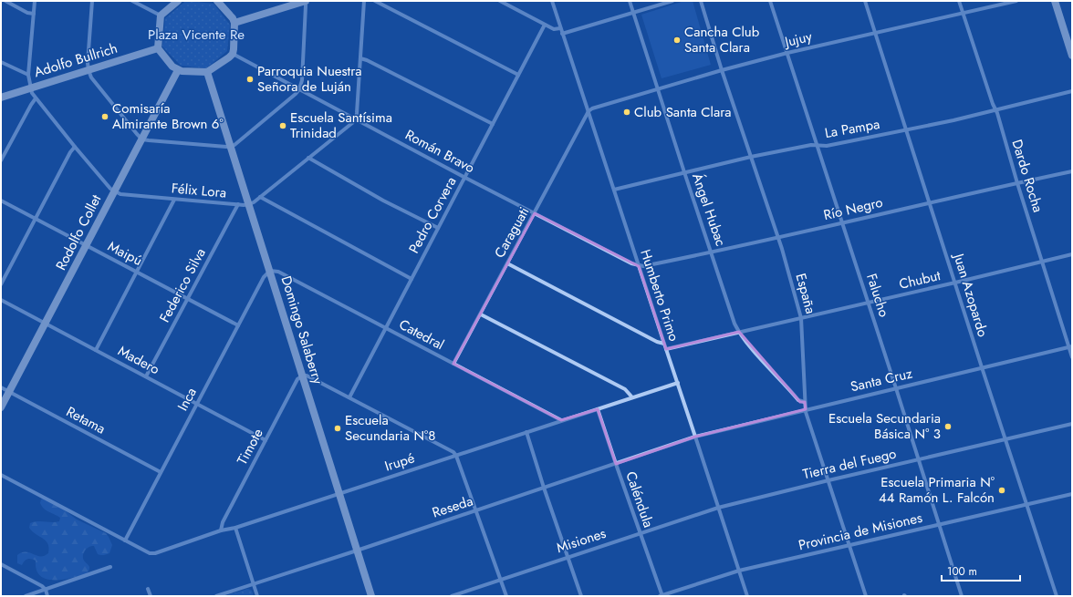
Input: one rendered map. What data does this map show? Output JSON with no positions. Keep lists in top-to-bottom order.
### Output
{
  "streets": {
    "street": [
      "Jujuy",
      "Adolfo Bullrich",
      "La Pampa",
      "Román Bravo",
      "Dardo Rocha",
      "Félix Lora",
      "Río Negro",
      "Ángel Hubac",
      "Pedro Corvera",
      "Rodolfo Collet",
      "Caraguati",
      "Maipú",
      "Chubut",
      "Federico Silva",
      "España",
      "Humberto Primo",
      "Falucho",
      "Juan Azopardo",
      "Domingo Salaberry",
      "Catedral",
      "Madero",
      "Santa Cruz",
      "Inca",
      "Retama",
      "Timote",
      "Irupé",
      "Tierra del Fuego",
      "Caléndula",
      "Reseda",
      "Provincia de Misiones",
      "Misiones"
    ]
  },
  "crossings": [
    ["Jujuy", "Dardo Rocha"],
    ["Jujuy", "Ángel Hubac"],
    ["Jujuy", "Caraguati"],
    ["Jujuy", "España"],
    ["Jujuy", "Humberto Primo"],
    ["Jujuy", "Falucho"],
    ["Jujuy", "Juan Azopardo"],
    ["La Pampa", "Dardo Rocha"],
    ["La Pampa", "Ángel Hubac"],
    ["La Pampa", "España"],
    ["La Pampa", "Humberto Primo"],
    ["La Pampa", "Falucho"],
    ["La Pampa", "Juan Azopardo"],
    ["Román Bravo", "Río Negro"],
    ["Román Bravo", "Pedro Corvera"],
    ["Román Bravo", "Caraguati"],
    ["Román Bravo", "Humberto Primo"],
    ["Dardo Rocha", "Río Negro"],
    ["Dardo Rocha", "Chubut"],
    ["Dardo Rocha", "Santa Cruz"],
    ["Félix Lora", "Rodolfo Collet"],
    ["Félix Lora", "Federico Silva"],
    ["Félix Lora", "Domingo Salaberry"],
    ["Río Negro", "Ángel Hubac"],
    ["Río Negro", "España"],
    ["Río Negro", "Humberto Primo"],
    ["Río Negro", "Falucho"],
    ["Río Negro", "Juan Azopardo"],
    ["Ángel Hubac", "Chubut"],
    ["Ángel Hubac", "España"],
    ["Pedro Corvera", "Catedral"],
    ["Rodolfo Collet", "Maipú"],
    ["Rodolfo Collet", "Madero"],
    ["Rodolfo Collet", "Retama"],
    ["Caraguati", "Humberto Primo"],
    ["Caraguati", "Catedral"],
    ["Maipú", "Federico Silva"],
    ["Maipú", "Inca"],
    ["Chubut", "España"],
    ["Chubut", "Humberto Primo"],
    ["Chubut", "Falucho"],
    ["Chubut", "Juan Azopardo"],
    ["Federico Silva", "Madero"],
    ["España", "Santa Cruz"],
    ["España", "Tierra del Fuego"],
    ["España", "Provincia de Misiones"],
    ["Humberto Primo", "Santa Cruz"],
    ["Humberto Primo", "Irupé"],
    ["Humberto Primo", "Tierra del Fuego"],
    ["Humberto Primo", "Reseda"],
    ["Humberto Primo", "Provincia de Misiones"],
    ["Humberto Primo", "Misiones"],
    ["Falucho", "Santa Cruz"],
    ["Falucho", "Tierra del Fuego"],
    ["Falucho", "Provincia de Misiones"],
    ["Juan Azopardo", "Santa Cruz"],
    ["Juan Azopardo", "Tierra del Fuego"],
    ["Juan Azopardo", "Provincia de Misiones"],
    ["Domingo Salaberry", "Catedral"],
    ["Domingo Salaberry", "Inca"],
    ["Domingo Salaberry", "Timote"],
    ["Domingo Salaberry", "Irupé"],
    ["Domingo Salaberry", "Reseda"],
    ["Catedral", "Inca"],
    ["Catedral", "Irupé"],
    ["Madero", "Inca"],
    ["Madero", "Timote"],
    ["Santa Cruz", "Reseda"],
    ["Inca", "Retama"],
    ["Inca", "Irupé"],
    ["Timote", "Irupé"],
    ["Irupé", "Caléndula"],
    ["Tierra del Fuego", "Misiones"],
    ["Caléndula", "Reseda"],
    ["Caléndula", "Provincia de Misiones"],
    ["Caléndula", "Misiones"]
  ],
  "parks": ["Plaza Vicente Re"],
  "places": [
    "Cancha Club Santa Clara",
    "Parroquia Nuestra Señora de Luján",
    "Club Santa Clara",
    "Comisaría Almirante Brown 6°",
    "Escuela Santísima Trinidad",
    "Escuela Secundaria Básica Nº 3",
    "Escuela Secundaria N°8",
    "Escuela Primaria Nº 44 Ramón L. Falcón"
  ],
  "scale_bar": "100 m"
}
